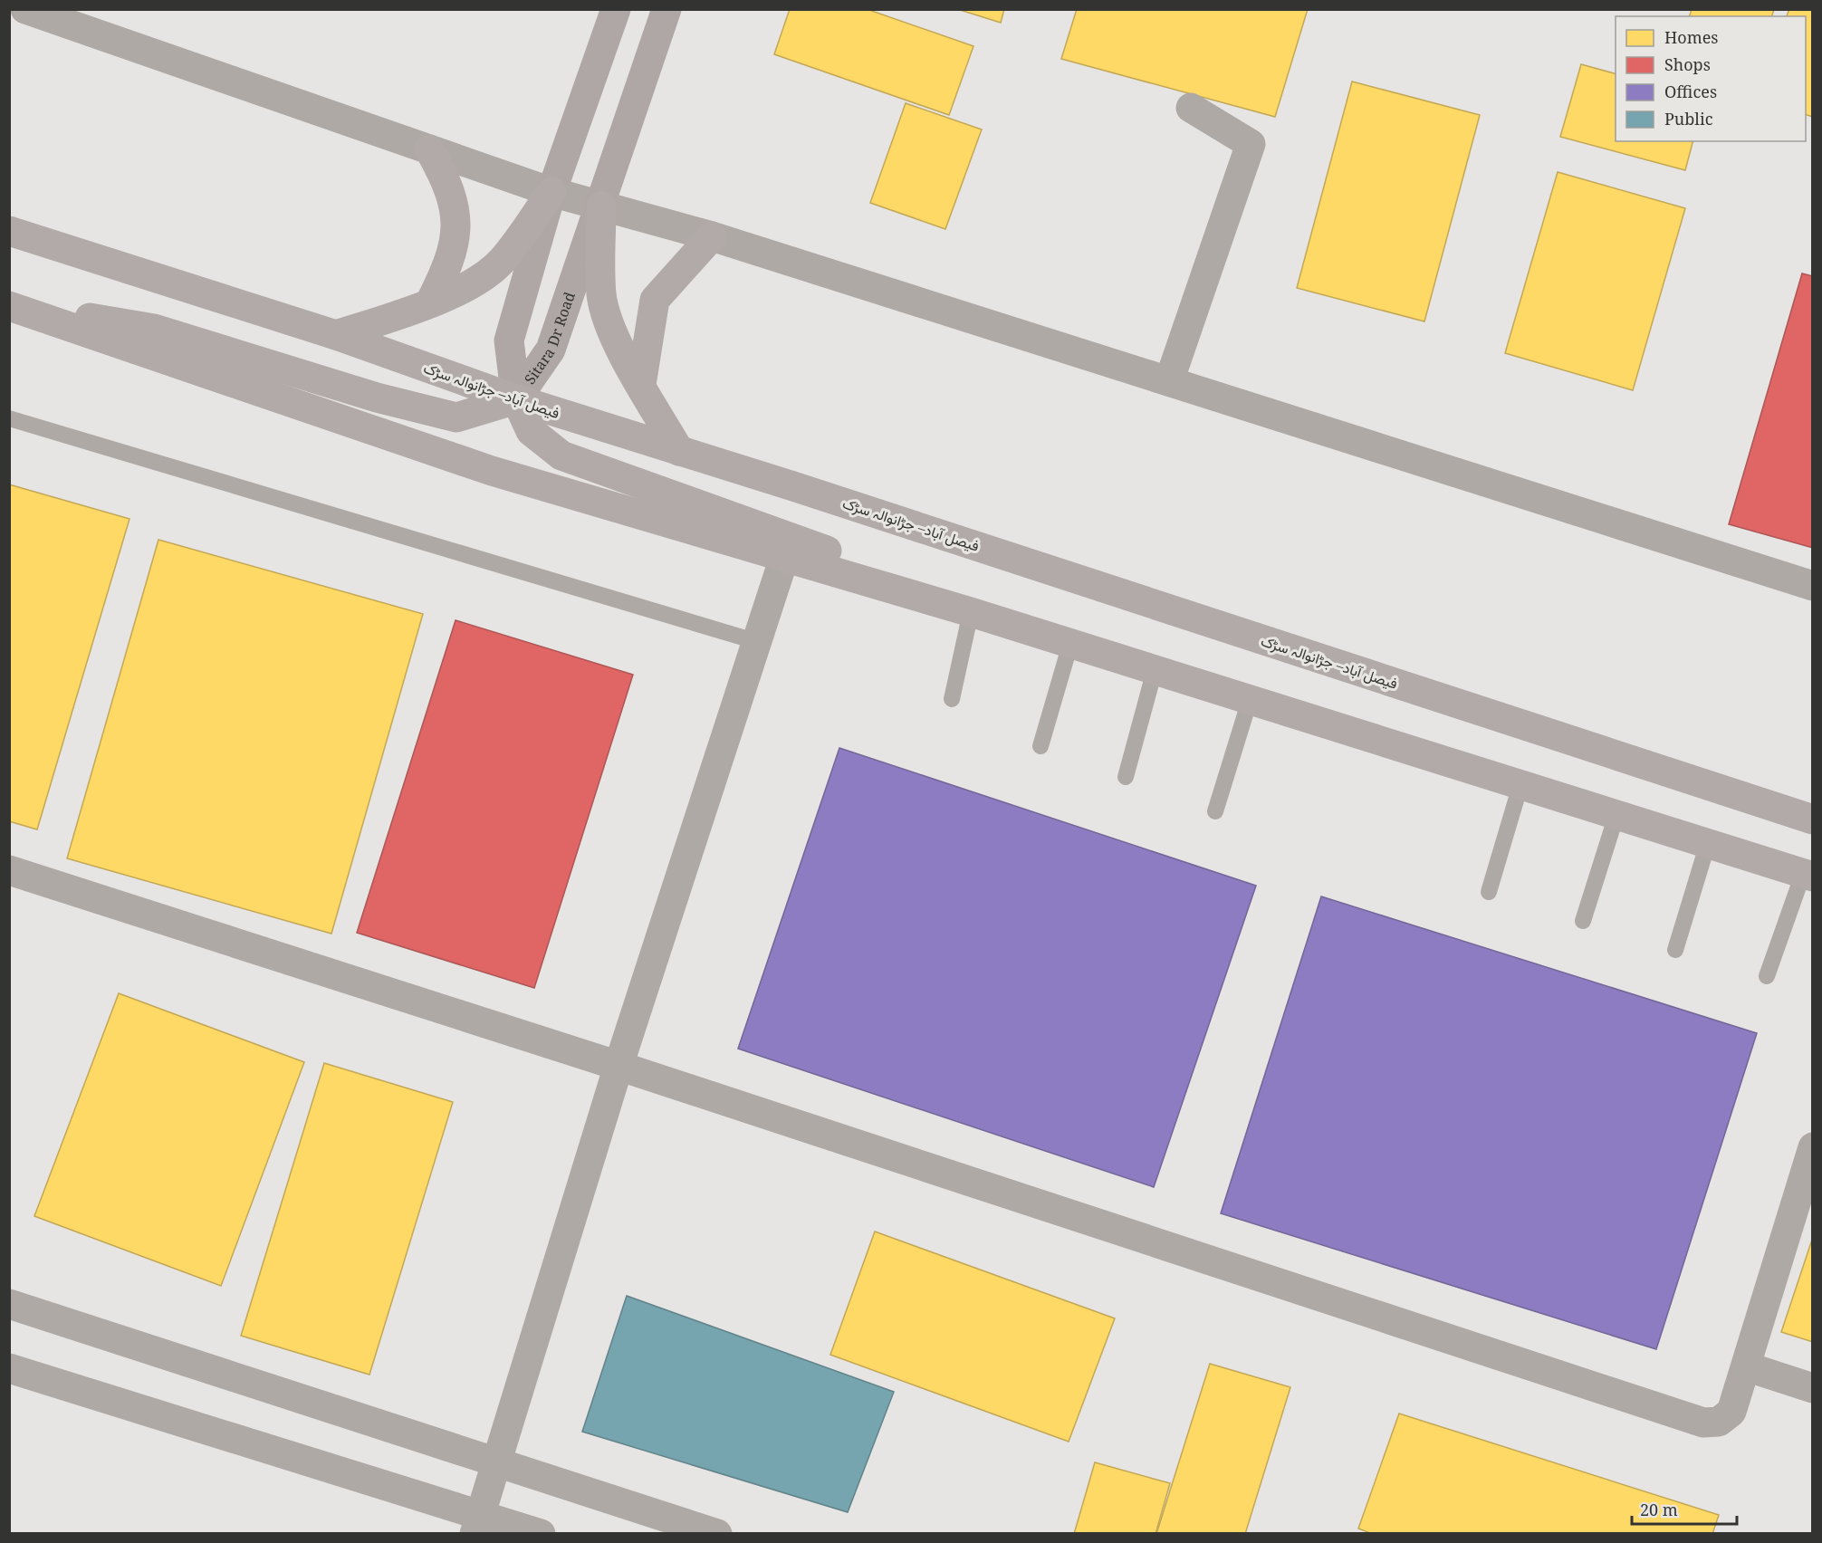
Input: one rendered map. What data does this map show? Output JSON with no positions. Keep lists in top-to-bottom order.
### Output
{
  "streets": {
    "main road": ["فیصل آباد– جڑانوالہ سڑک"],
    "street": ["Sitara Dr Road"]
  },
  "crossings": [
    ["Sitara Dr Road", "فیصل آباد– جڑانوالہ سڑک"]
  ],
  "legend": [
    "Homes",
    "Shops",
    "Offices",
    "Public"
  ],
  "scale_bar": "20 m"
}
